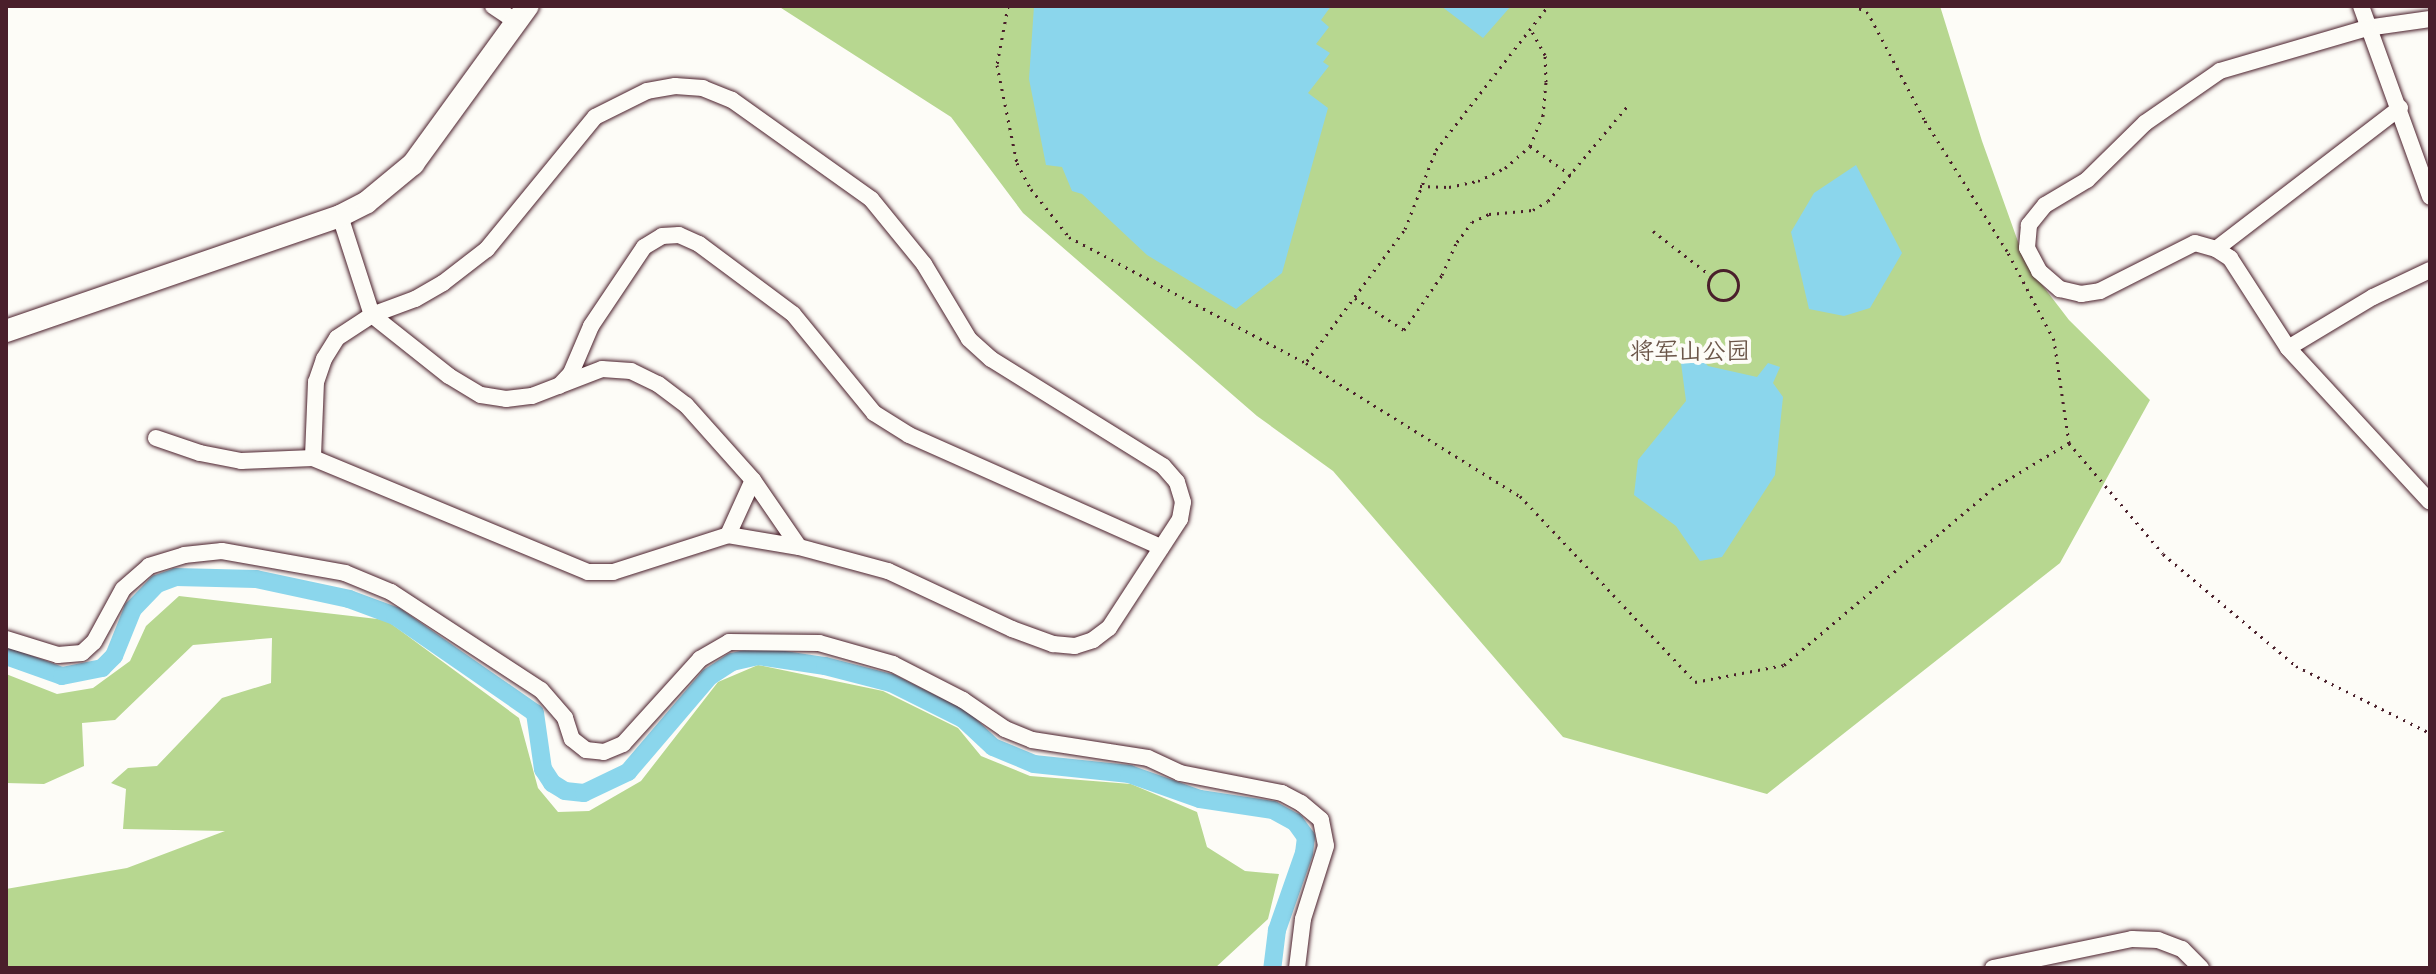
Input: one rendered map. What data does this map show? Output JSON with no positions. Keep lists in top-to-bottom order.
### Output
{
  "parks": ["将军山公园"]
}
